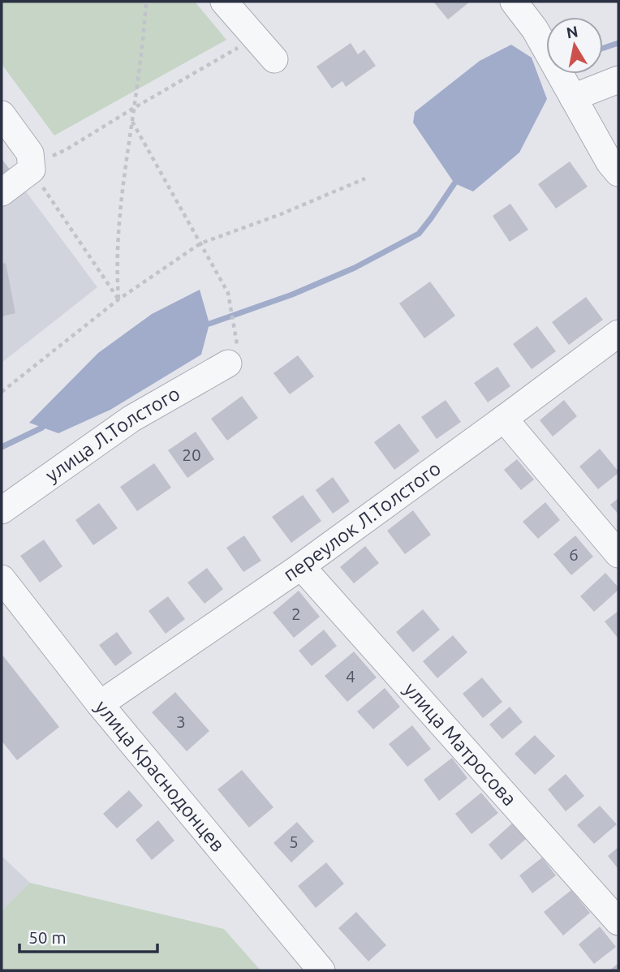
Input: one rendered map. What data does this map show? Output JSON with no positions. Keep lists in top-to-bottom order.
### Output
{
  "streets": {
    "street": [
      "улица Л.Толстого",
      "переулок Л.Толстого",
      "улица Матросова",
      "улица Краснодонцев"
    ]
  },
  "crossings": [
    ["переулок Л.Толстого", "улица Матросова"],
    ["переулок Л.Толстого", "улица Краснодонцев"]
  ],
  "house_numbers": [
    "20",
    "6",
    "2",
    "4",
    "3",
    "5"
  ],
  "scale_bar": "50 m",
  "north": "top"
}
